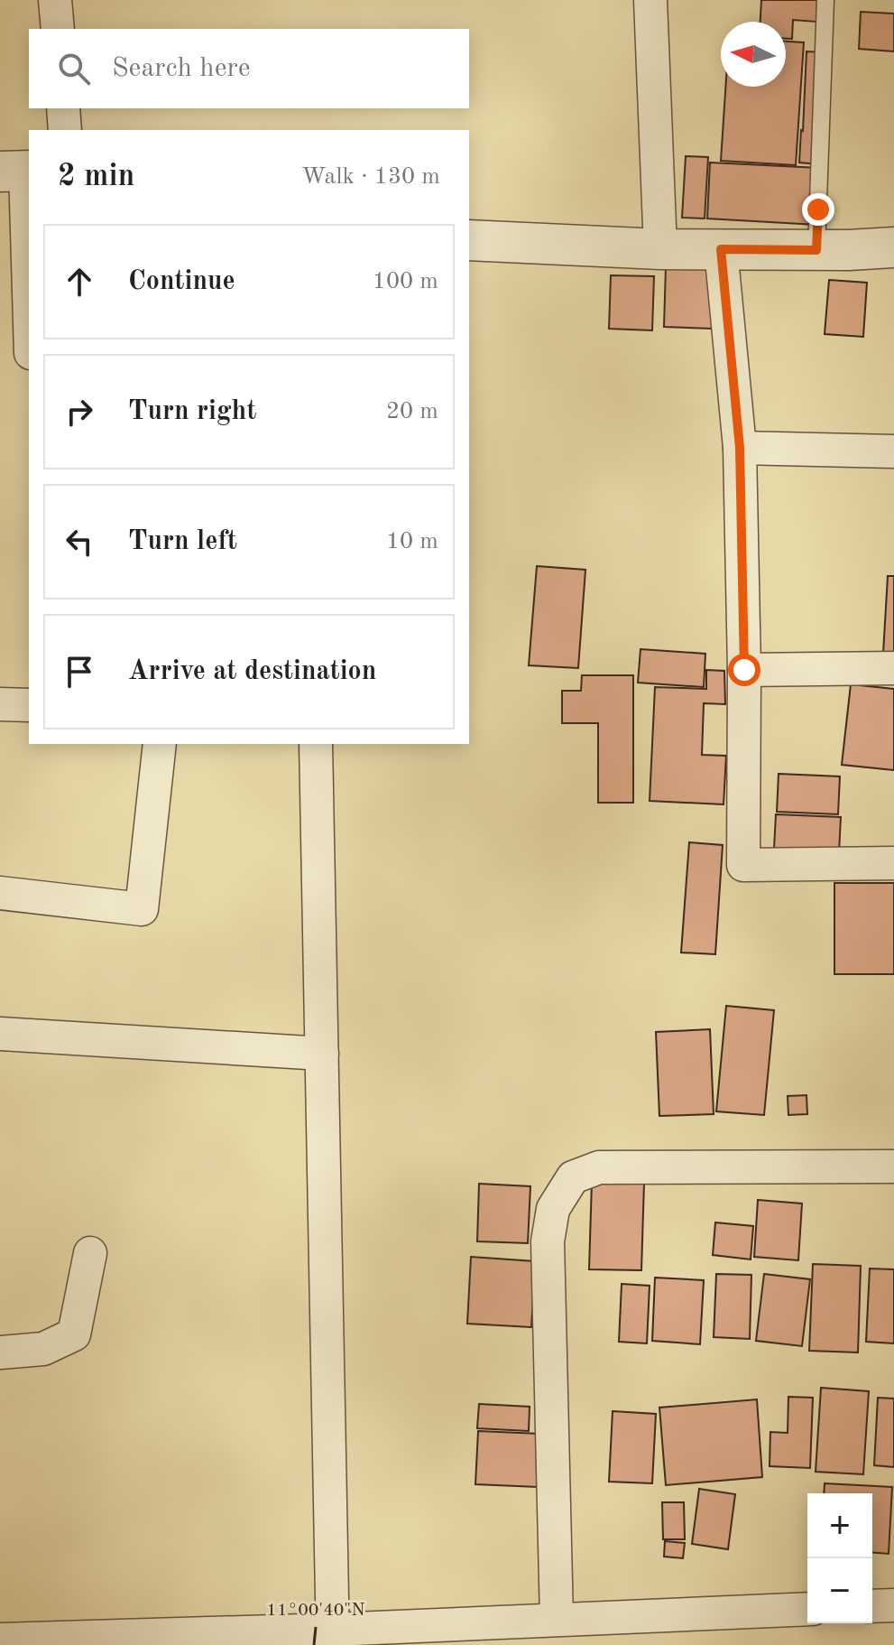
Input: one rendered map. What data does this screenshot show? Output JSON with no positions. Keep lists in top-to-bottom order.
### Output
{
  "north": "left",
  "page": {
    "search": "Search here",
    "heading": ["2 min", "Walk · 130 m"],
    "list": [
      ["Continue", "100 m"],
      ["Turn right", "20 m"],
      ["Turn left", "10 m"],
      "Arrive at destination"
    ],
    "map_buttons": ["+", "−"]
  },
  "coordinates": ["11°00'40\"N"]
}
